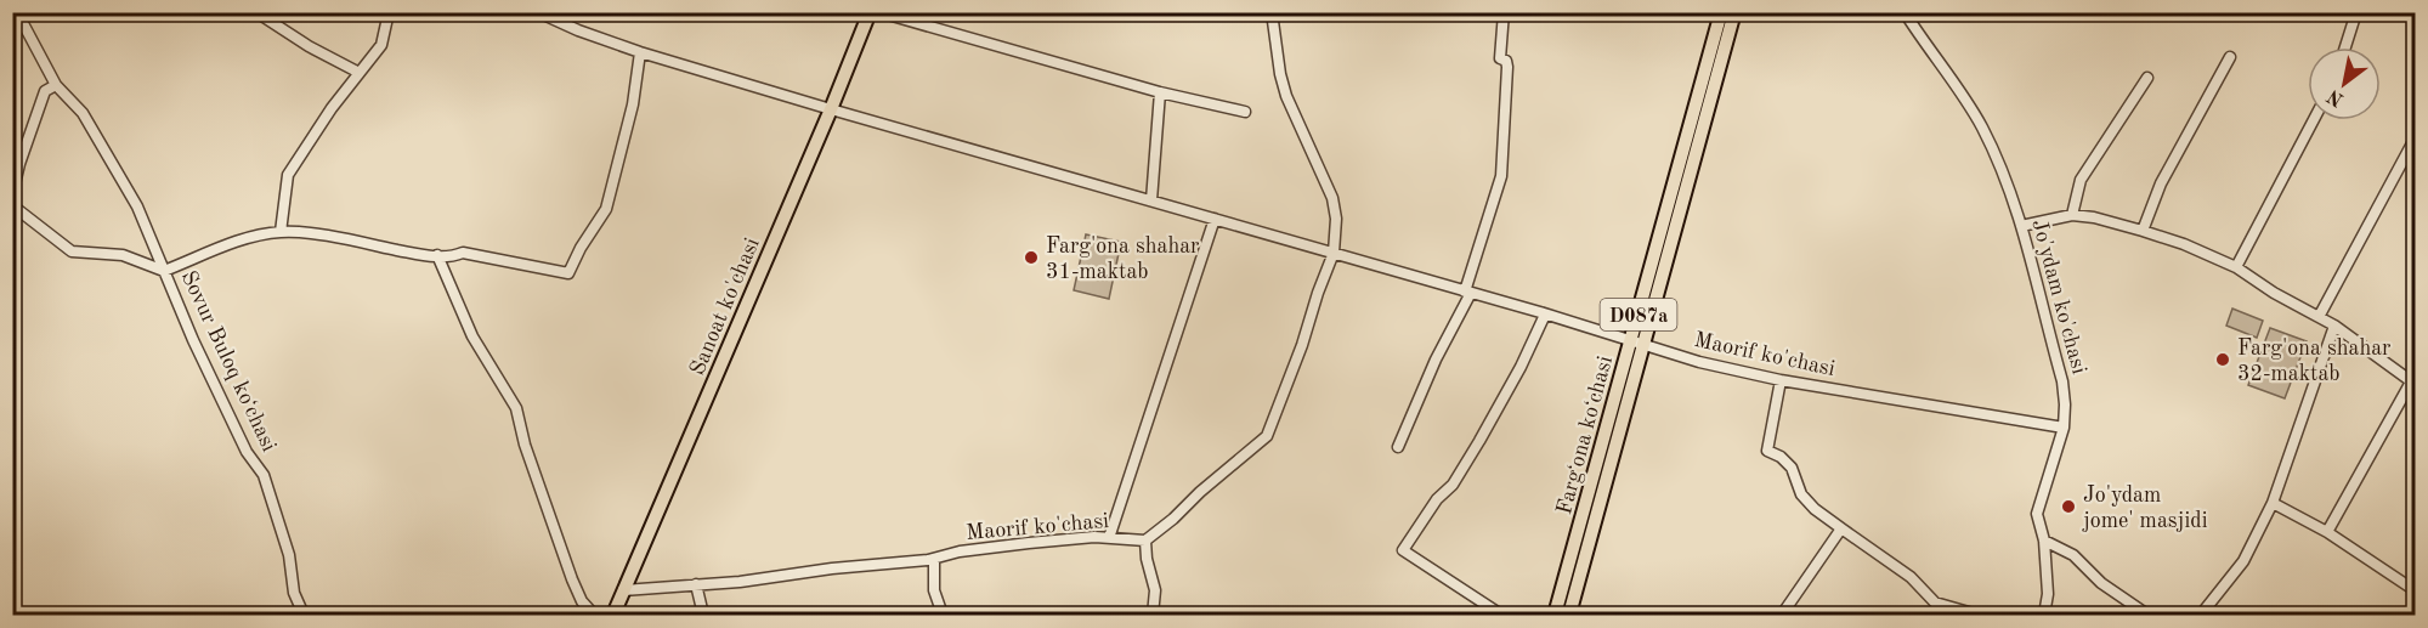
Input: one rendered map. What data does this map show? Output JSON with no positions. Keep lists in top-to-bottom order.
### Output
{
  "streets": {
    "main road": ["Sanoat ko'chasi", "D087a", "Fargʻona koʻchasi"],
    "street": ["Jo'ydam ko'chasi", "Maorif ko'chasi", "Sovur Buloq koʻchasi"]
  },
  "crossings": [
    ["Jo'ydam ko'chasi", "Maorif ko'chasi"],
    ["Sanoat ko'chasi", "Maorif ko'chasi"],
    ["Maorif ko'chasi", "Sovur Buloq koʻchasi"],
    ["Maorif ko'chasi", "Fargʻona koʻchasi"]
  ],
  "places": ["Farg'ona shahar 31-maktab", "Farg'ona shahar 32-maktab", "Jo'ydam jome' masjidi"],
  "north": "bottom left"
}
